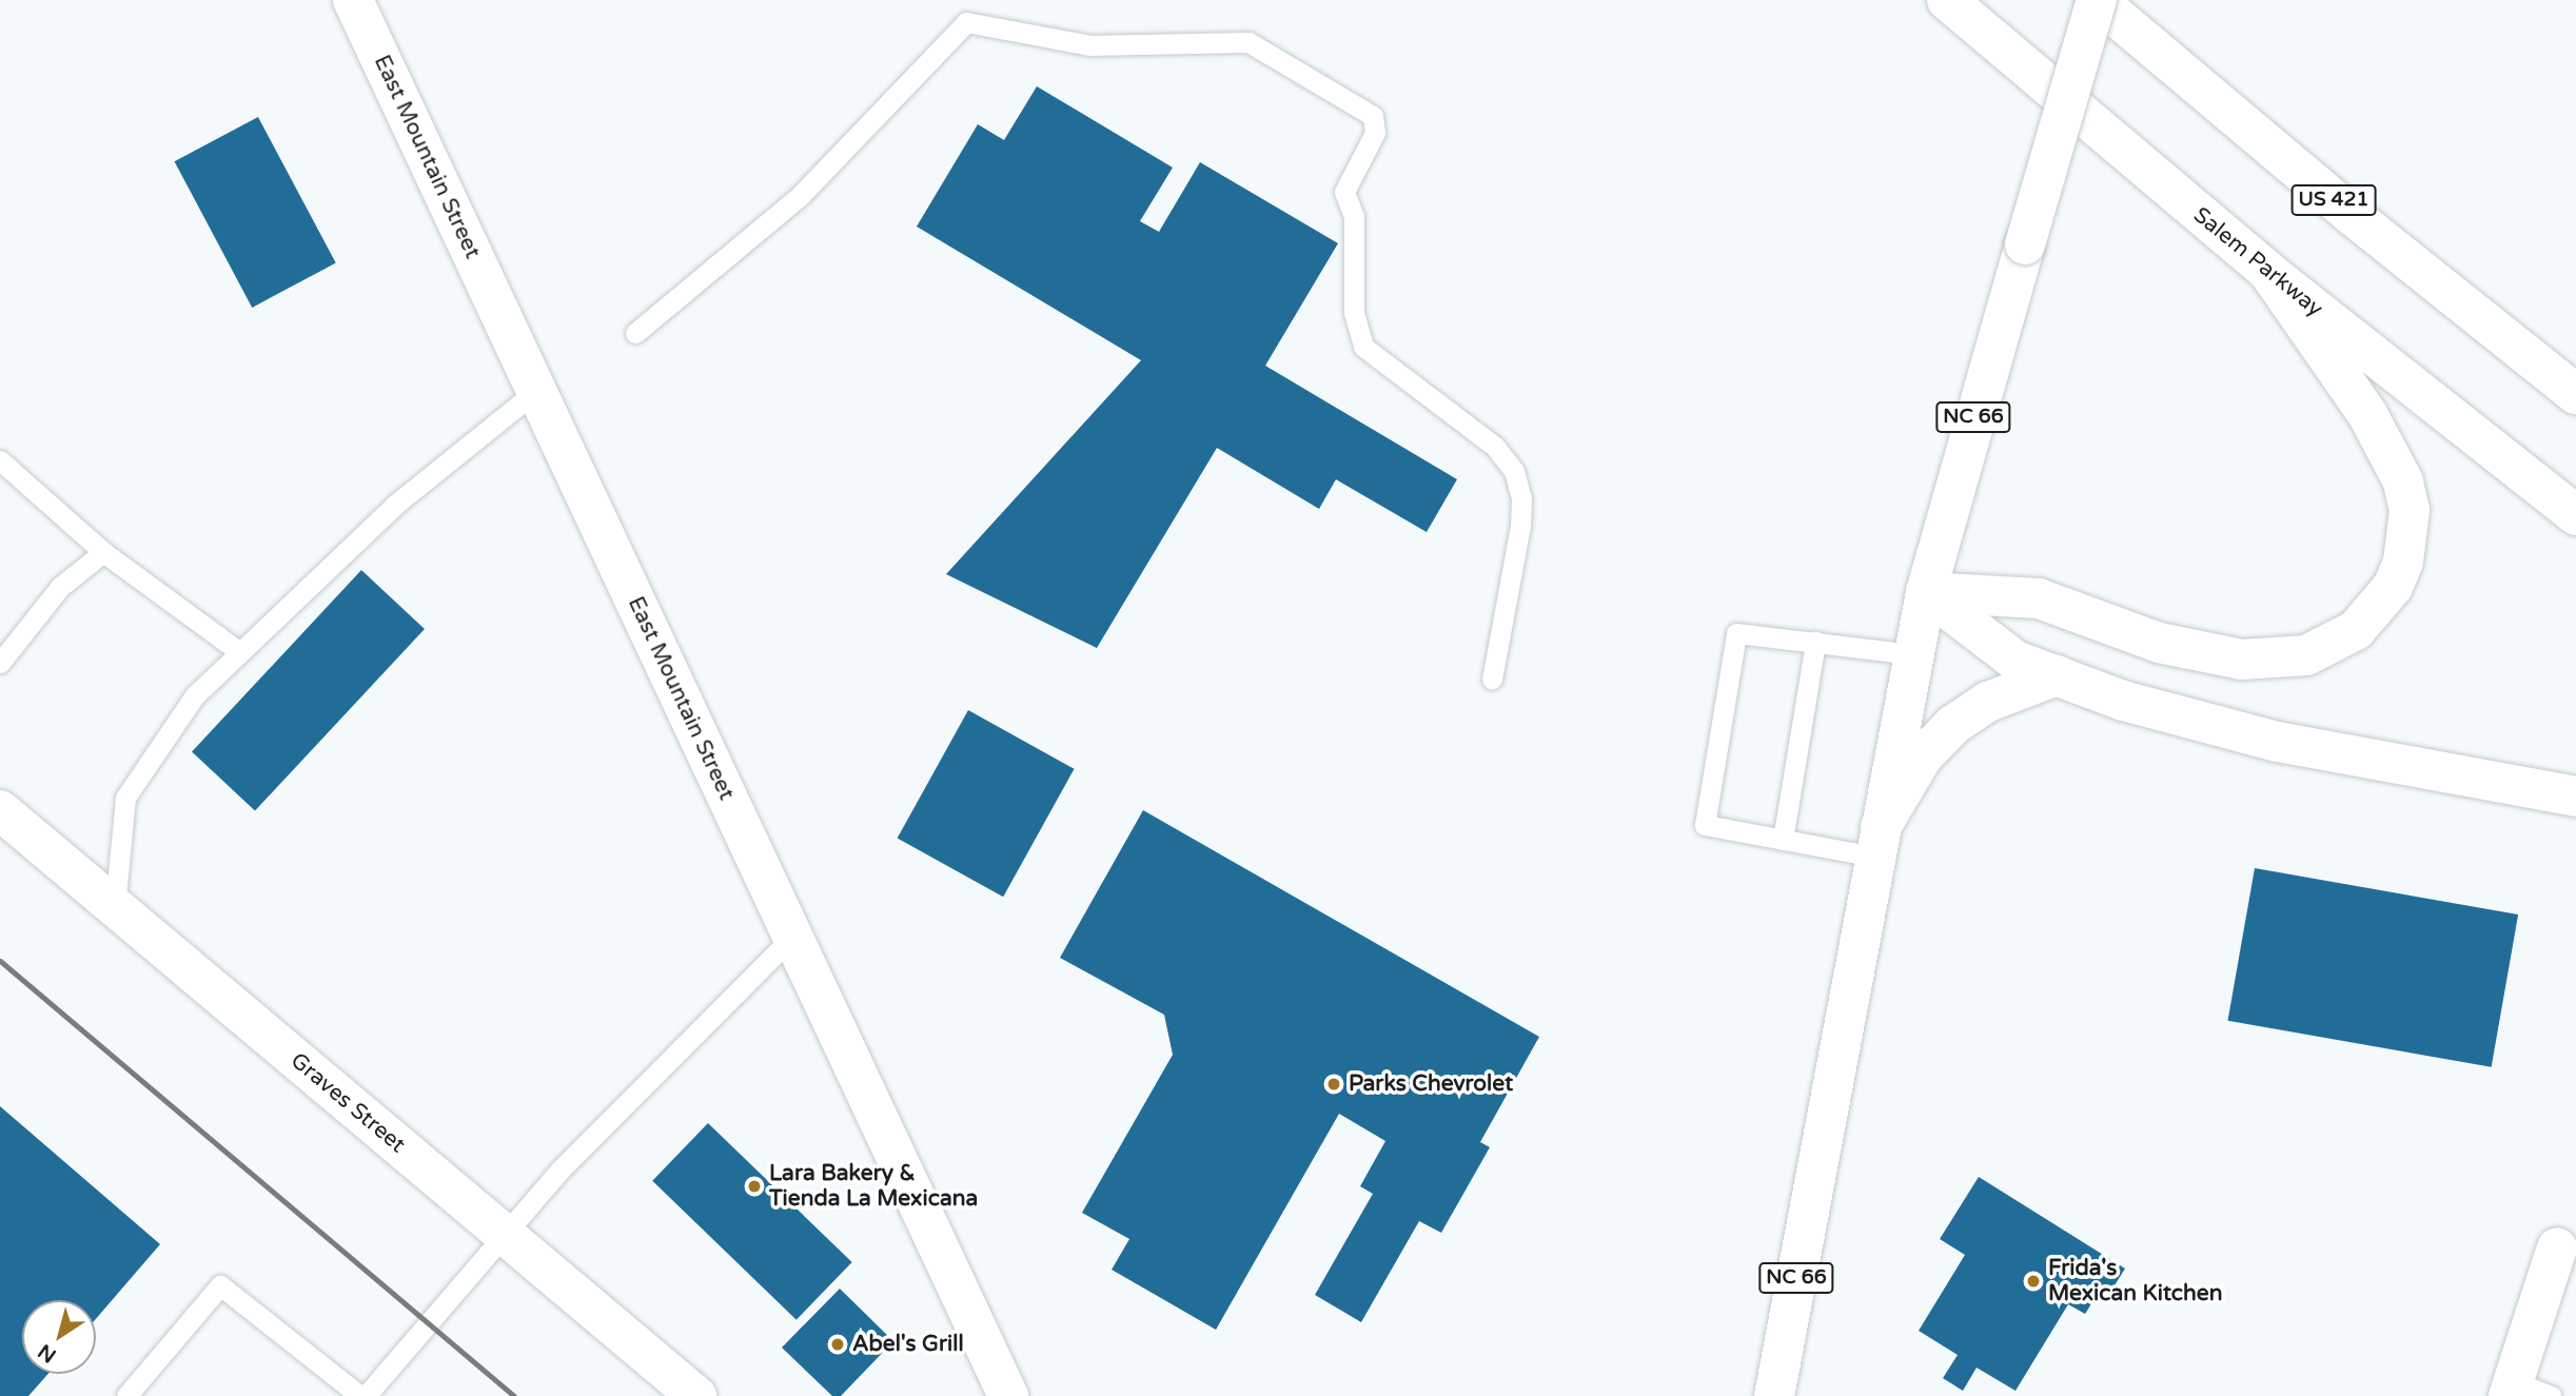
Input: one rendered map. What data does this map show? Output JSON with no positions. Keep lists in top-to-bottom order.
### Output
{
  "streets": {
    "main road": [
      "East Mountain Street",
      "US 421",
      "Salem Parkway",
      "NC 66",
      "Graves Street"
    ]
  },
  "crossings": [
    ["US 421", "NC 66"]
  ],
  "places": [
    "Parks Chevrolet",
    "Lara Bakery & Tienda La Mexicana",
    "Frida's Mexican Kitchen",
    "Abel's Grill"
  ],
  "north": "bottom left"
}
